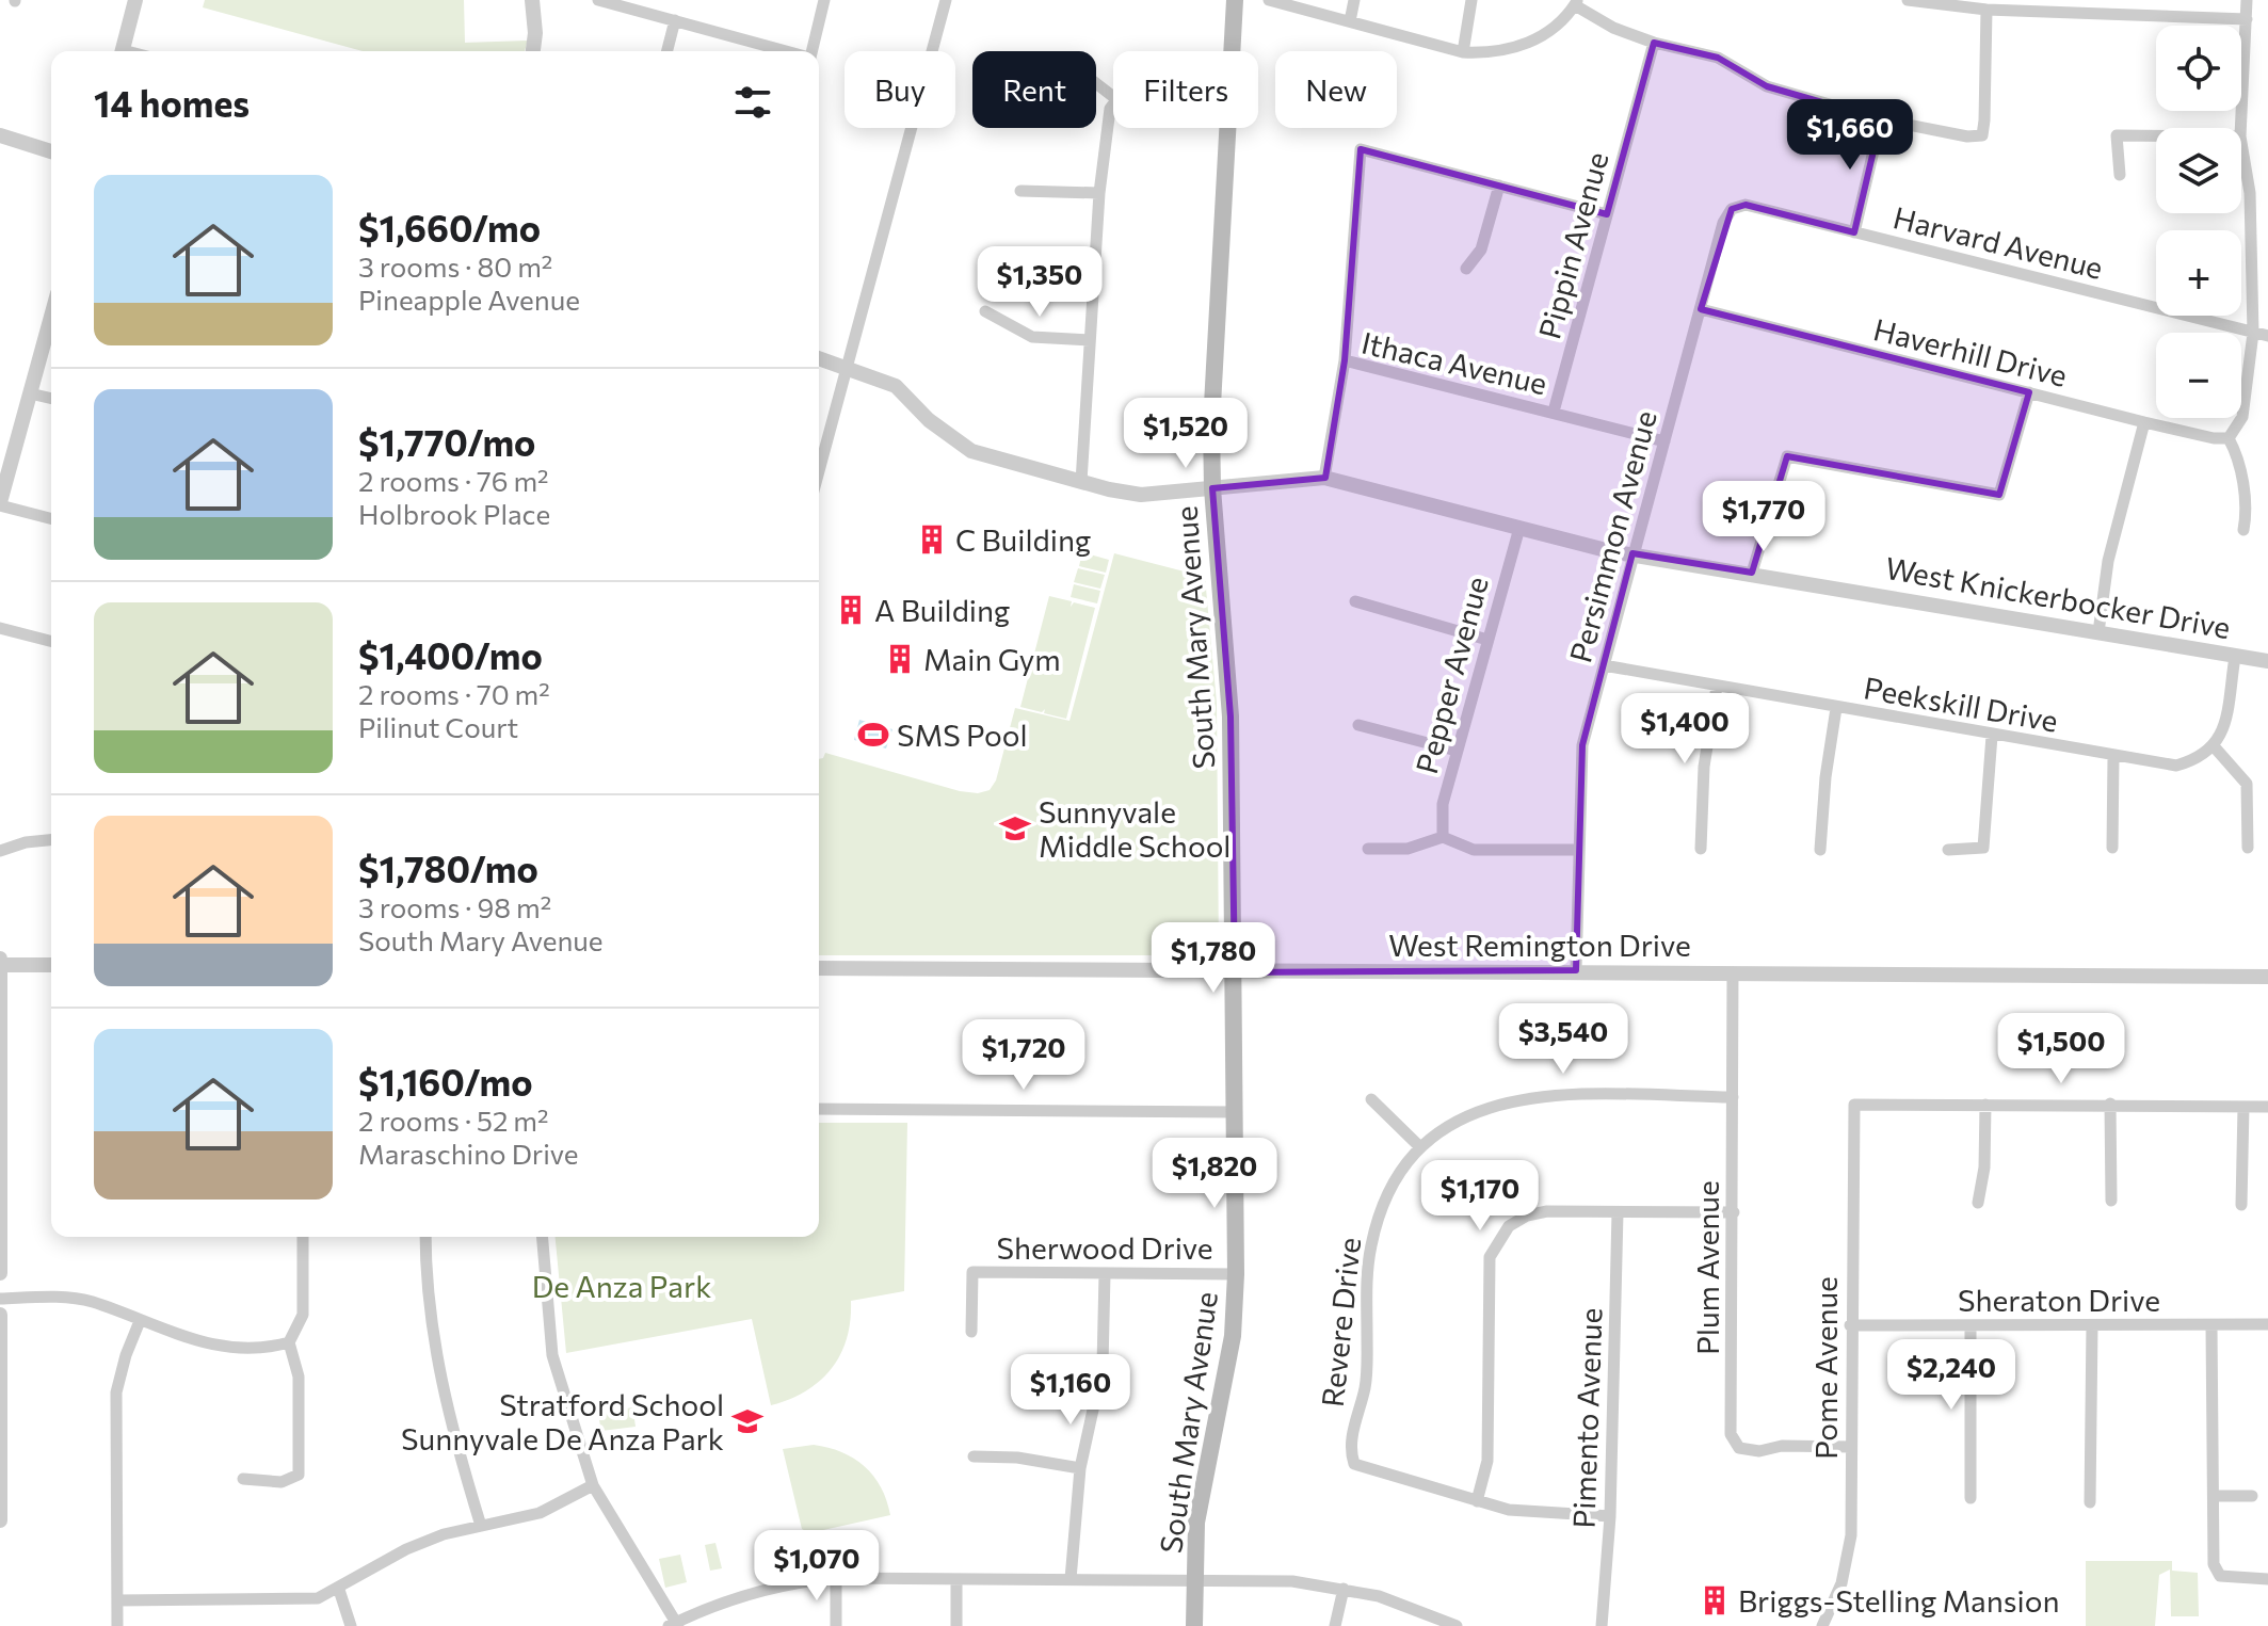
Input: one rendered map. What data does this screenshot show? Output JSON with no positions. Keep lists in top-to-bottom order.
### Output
{
  "streets": {
    "main road": ["South Mary Avenue"],
    "street": [
      "Harvard Avenue",
      "Pippin Avenue",
      "Haverhill Drive",
      "Ithaca Avenue",
      "Persimmon Avenue",
      "West Knickerbocker Drive",
      "Pepper Avenue",
      "Peekskill Drive",
      "West Remington Drive",
      "Sherwood Drive",
      "Plum Avenue",
      "Sheraton Drive",
      "Revere Drive",
      "Pome Avenue",
      "Pimento Avenue"
    ]
  },
  "crossings": [
    ["Harvard Avenue", "Persimmon Avenue"],
    ["Pippin Avenue", "Ithaca Avenue"],
    ["Haverhill Drive", "Persimmon Avenue"],
    ["Ithaca Avenue", "Persimmon Avenue"],
    ["Ithaca Avenue", "West Knickerbocker Drive"],
    ["Persimmon Avenue", "West Knickerbocker Drive"],
    ["Persimmon Avenue", "Peekskill Drive"],
    ["Persimmon Avenue", "West Remington Drive"],
    ["West Knickerbocker Drive", "South Mary Avenue"],
    ["West Knickerbocker Drive", "Pepper Avenue"],
    ["South Mary Avenue", "West Remington Drive"],
    ["South Mary Avenue", "Sherwood Drive"],
    ["West Remington Drive", "Plum Avenue"],
    ["Plum Avenue", "Revere Drive"],
    ["Plum Avenue", "Pome Avenue"],
    ["Sheraton Drive", "Pome Avenue"]
  ],
  "parks": ["De Anza Park"],
  "places": {
    "building": [
      "C Building",
      "A Building",
      "Main Gym",
      "Briggs-Stelling Mansion"
    ],
    "sports": ["SMS Pool"],
    "school or university": ["Sunnyvale Middle School", "Stratford School Sunnyvale De Anza Park"]
  },
  "page": {
    "map_buttons": ["+", "−"],
    "chip": [
      "Buy",
      "Rent",
      "Filters",
      "New"
    ],
    "heading": "14 homes",
    "price": [
      "$1,660",
      "$1,350",
      "$1,520",
      "$1,770",
      "$1,400",
      "$1,780",
      "$3,540",
      "$1,500",
      "$1,720",
      "$1,820",
      "$1,170",
      "$2,240",
      "$1,160",
      "$1,070"
    ],
    "list": [
      {
        "name": "$1,660/mo",
        "note": "3 rooms · 80 m² · Pineapple Avenue"
      },
      {
        "name": "$1,770/mo",
        "note": "2 rooms · 76 m² · Holbrook Place"
      },
      {
        "name": "$1,400/mo",
        "note": "2 rooms · 70 m² · Pilinut Court"
      },
      {
        "name": "$1,780/mo",
        "note": "3 rooms · 98 m² · South Mary Avenue"
      },
      {
        "name": "$1,160/mo",
        "note": "2 rooms · 52 m² · Maraschino Drive"
      }
    ]
  }
}
